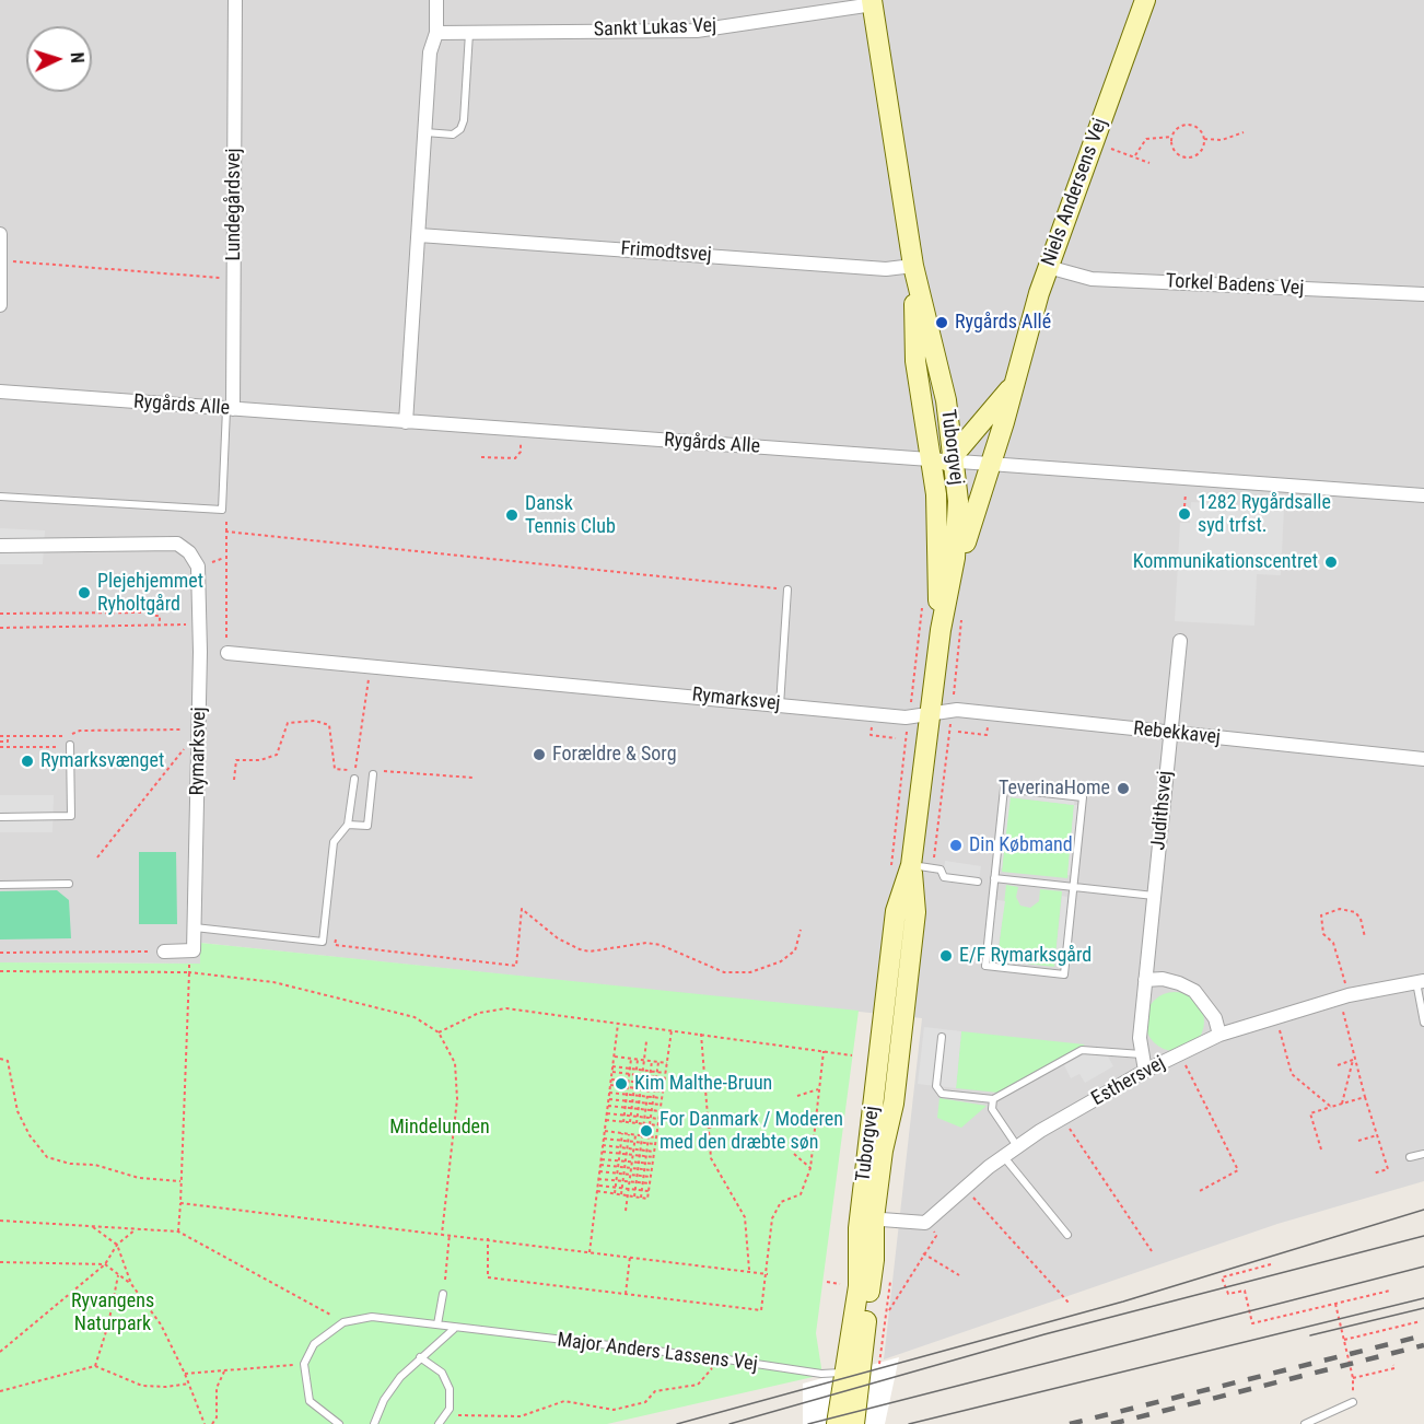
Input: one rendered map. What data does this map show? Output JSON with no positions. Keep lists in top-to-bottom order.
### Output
{
  "streets": {
    "street": [
      "Sankt Lukas Vej",
      "Niels Andersens Vej",
      "Lundegårdsvej",
      "Frimodtsvej",
      "Torkel Badens Vej",
      "Rygårds Alle",
      "Tuborgvej",
      "Rymarksvej",
      "Rebekkavej",
      "Judithsvej",
      "Esthersvej"
    ],
    "lane": ["Major Anders Lassens Vej"]
  },
  "crossings": [
    ["Sankt Lukas Vej", "Tuborgvej"],
    ["Niels Andersens Vej", "Torkel Badens Vej"],
    ["Niels Andersens Vej", "Rygårds Alle"],
    ["Niels Andersens Vej", "Tuborgvej"],
    ["Lundegårdsvej", "Rygårds Alle"],
    ["Frimodtsvej", "Tuborgvej"],
    ["Rygårds Alle", "Tuborgvej"],
    ["Tuborgvej", "Rymarksvej"],
    ["Tuborgvej", "Rebekkavej"],
    ["Tuborgvej", "Major Anders Lassens Vej"],
    ["Rymarksvej", "Rebekkavej"],
    ["Rebekkavej", "Judithsvej"],
    ["Judithsvej", "Esthersvej"]
  ],
  "parks": ["Mindelunden", "Ryvangens Naturpark"],
  "places": [
    "Rygårds Allé",
    "1282 Rygårdsalle syd trfst.",
    "Dansk Tennis Club",
    "Kommunikationscentret",
    "Plejehjemmet Ryholtgård",
    "Forældre & Sorg",
    "Rymarksvænget",
    "TeverinaHome",
    "Din Købmand",
    "E/F Rymarksgård",
    "Kim Malthe-Bruun",
    "For Danmark / Moderen med den dræbte søn"
  ],
  "north": "right"
}
